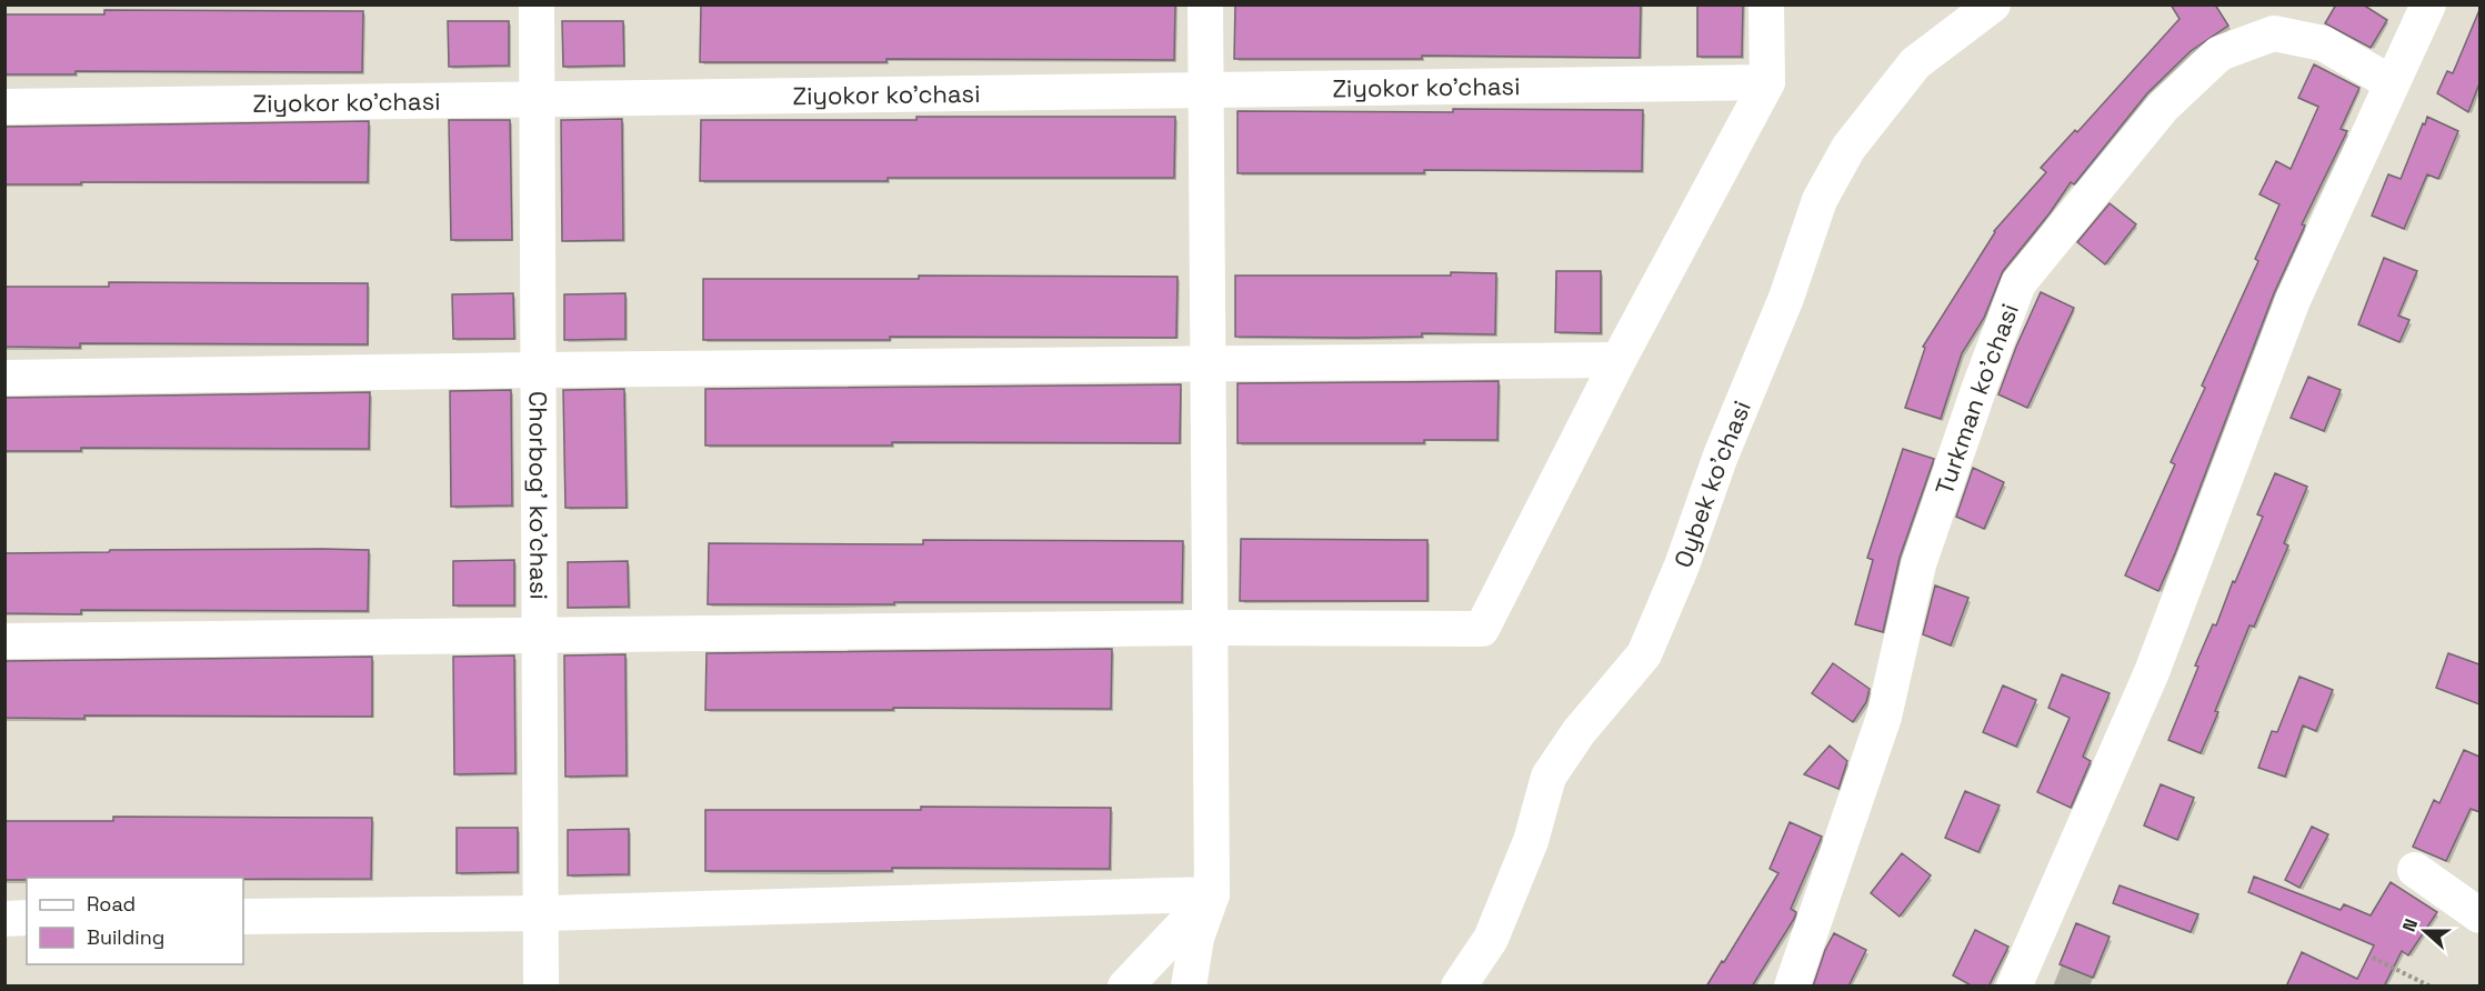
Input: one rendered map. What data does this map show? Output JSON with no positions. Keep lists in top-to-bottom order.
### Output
{
  "streets": {
    "street": [
      "Ziyokor ko'chasi",
      "Turkman ko'chasi",
      "Oybek ko'chasi",
      "Chorbog' ko'chasi"
    ]
  },
  "crossings": [
    ["Ziyokor ko'chasi", "Chorbog' ko'chasi"]
  ],
  "legend": ["Road", "Building"],
  "north": "left"
}
